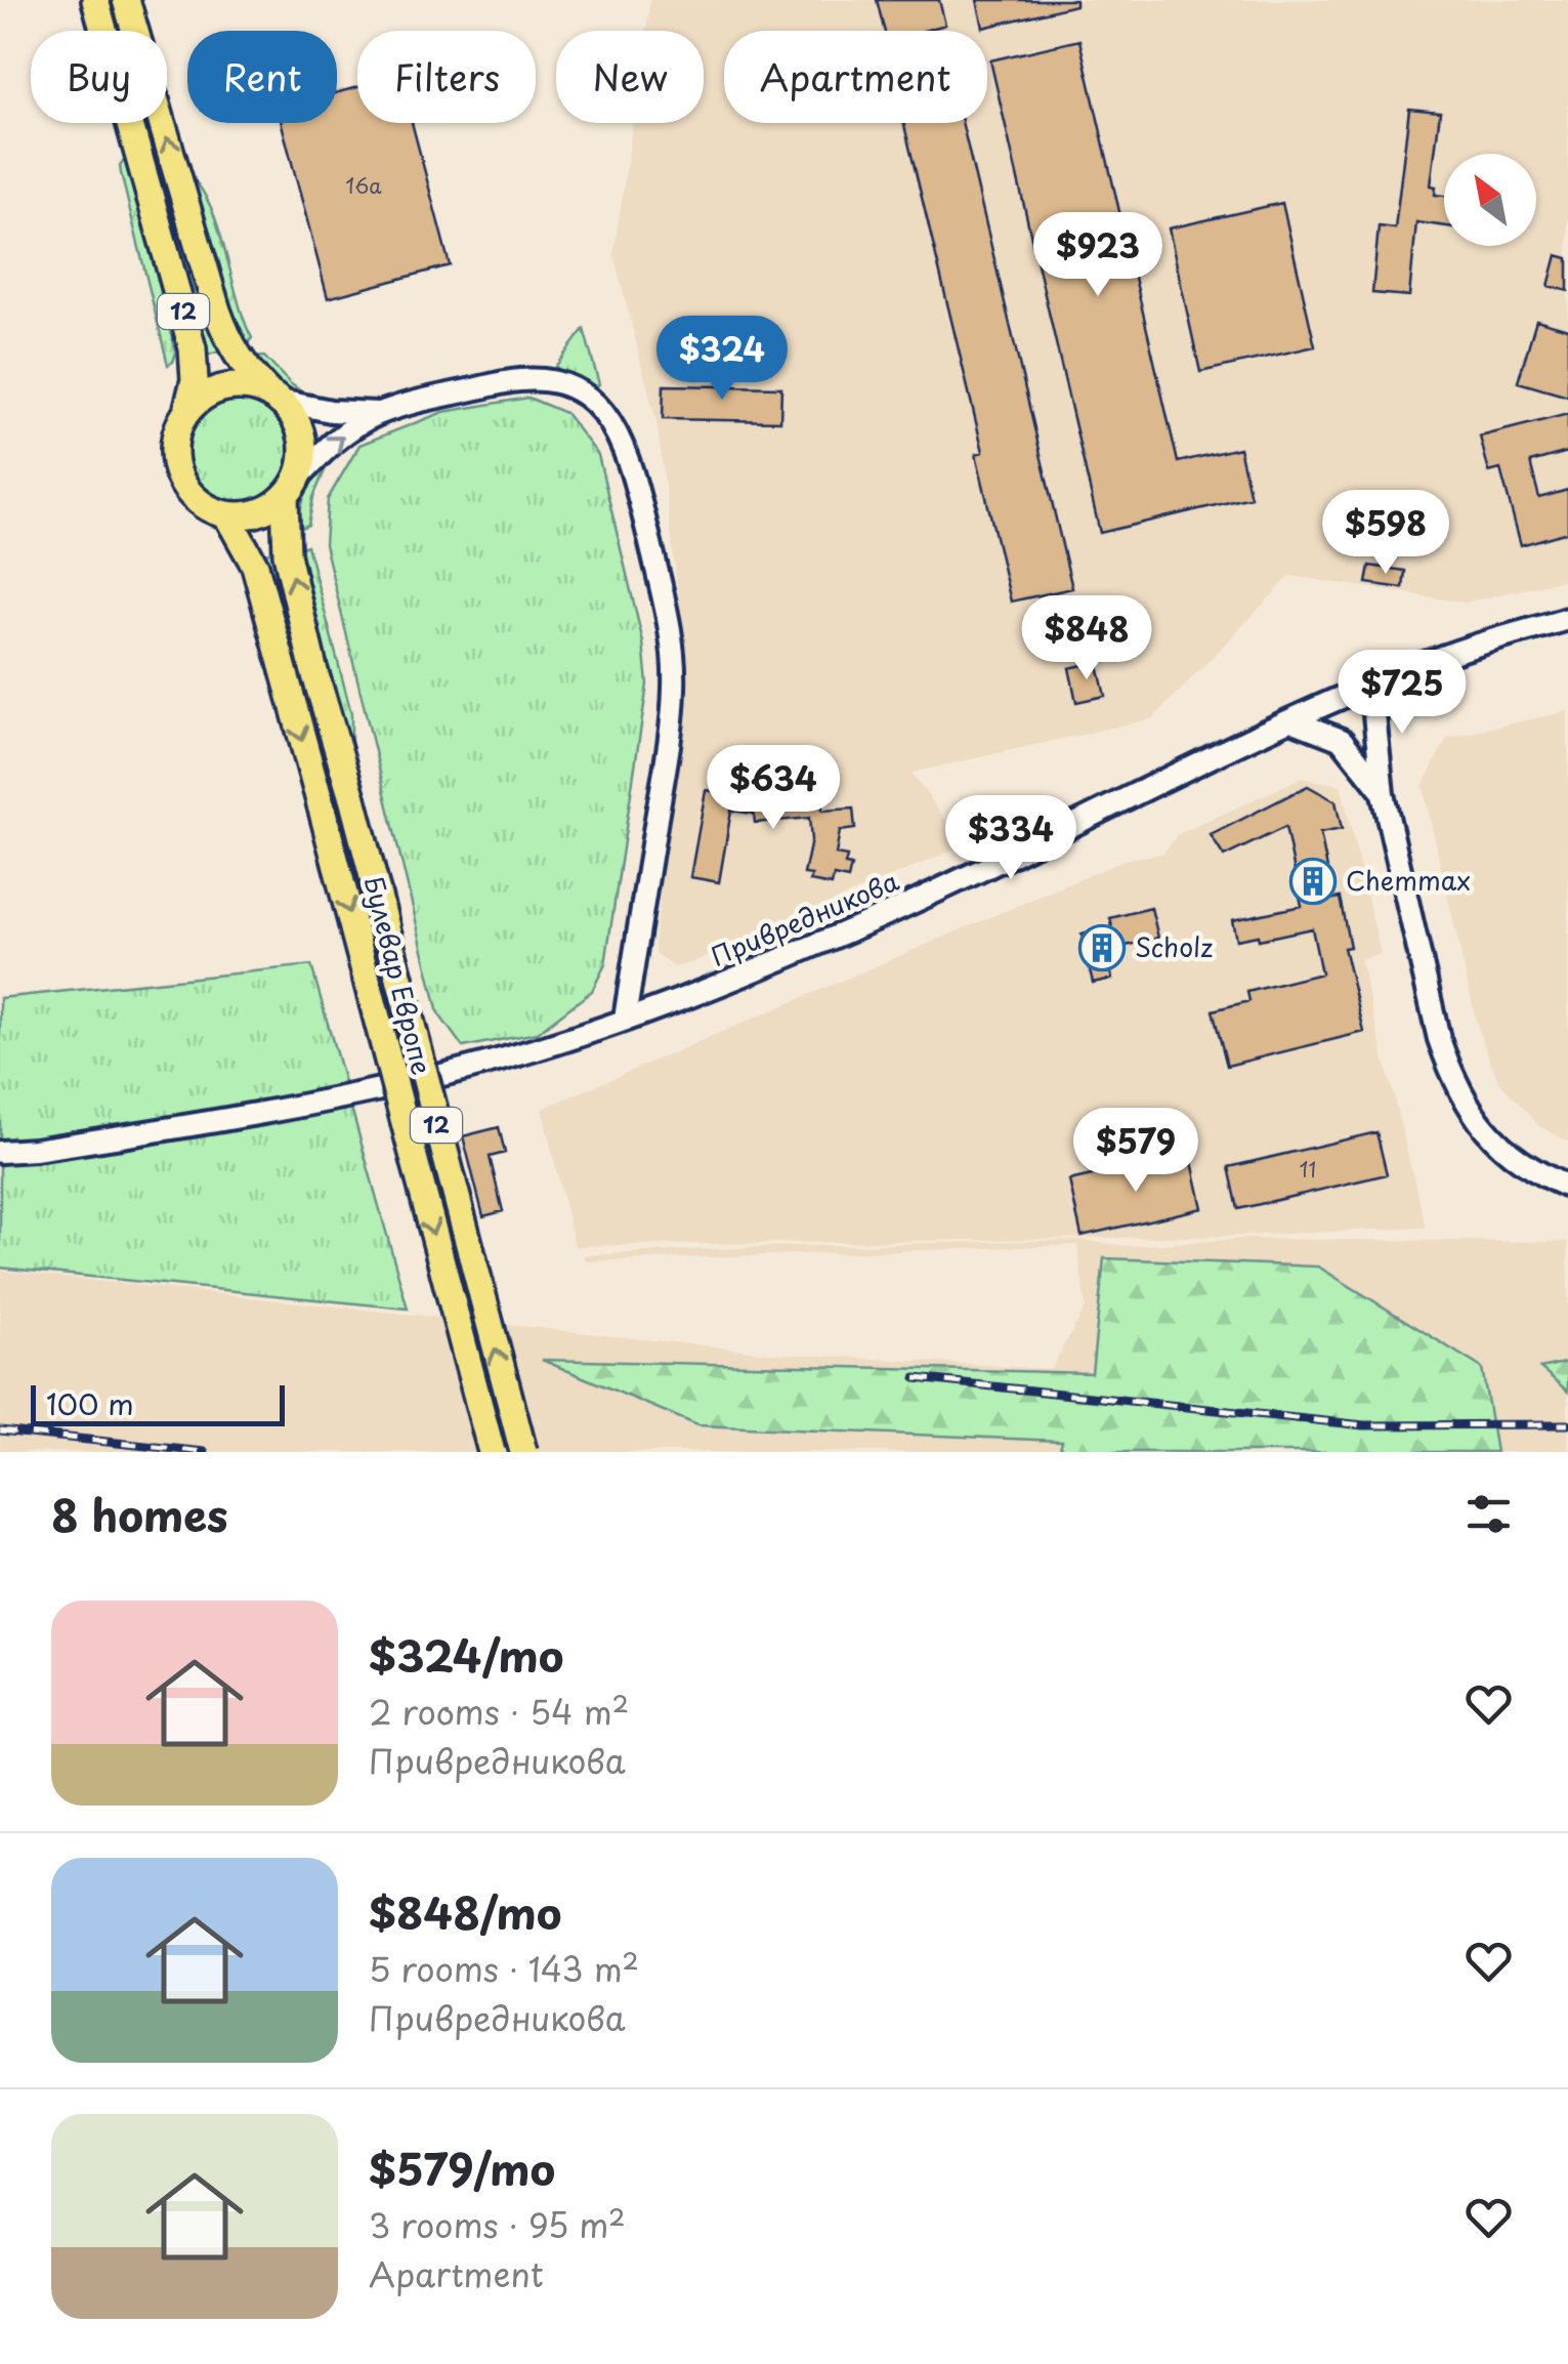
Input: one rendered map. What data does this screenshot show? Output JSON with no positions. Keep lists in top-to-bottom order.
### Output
{
  "streets": {
    "main road": ["12", "Булевар Европе"],
    "street": ["Привредникова"]
  },
  "places": {
    "building": ["Chemmax", "Scholz"]
  },
  "house_numbers": ["16a", "11"],
  "scale_bar": "100 m",
  "north": "top left",
  "page": {
    "chip": [
      "Buy",
      "Rent",
      "Filters",
      "New",
      "Apartment"
    ],
    "price": [
      "$923",
      "$324",
      "$598",
      "$848",
      "$725",
      "$634",
      "$334",
      "$579"
    ],
    "scale": "100 m",
    "heading": "8 homes",
    "list": [
      {
        "name": "$324/mo",
        "note": "2 rooms · 54 m² · Привредникова"
      },
      {
        "name": "$848/mo",
        "note": "5 rooms · 143 m² · Привредникова"
      },
      {
        "name": "$579/mo",
        "note": "3 rooms · 95 m² · Apartment"
      }
    ]
  }
}
